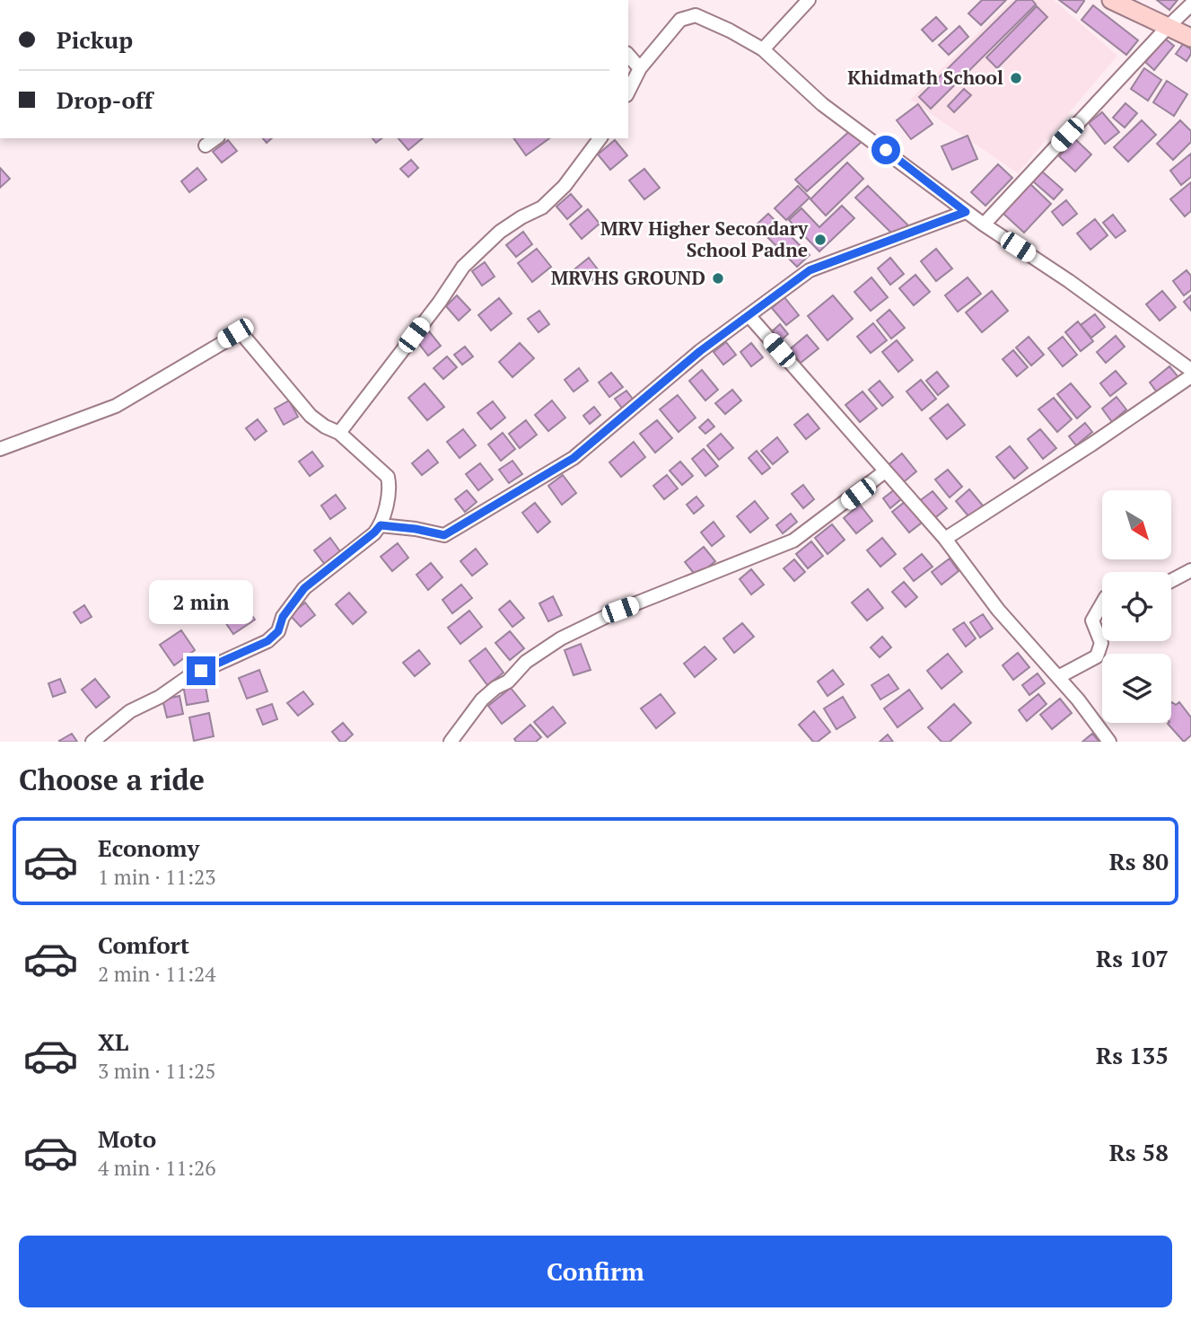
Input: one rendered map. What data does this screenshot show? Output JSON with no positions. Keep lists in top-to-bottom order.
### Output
{
  "places": ["Khidmath School", "MRV Higher Secondary School Padne", "MRVHS GROUND"],
  "north": "bottom right",
  "page": {
    "banner": ["Pickup", "Drop-off"],
    "bubble": "2 min",
    "heading": "Choose a ride",
    "list": [
      {
        "name": "Economy",
        "note": "1 min · 11:23",
        "value": "Rs 80"
      },
      {
        "name": "Comfort",
        "note": "2 min · 11:24",
        "value": "Rs 107"
      },
      {
        "name": "XL",
        "note": "3 min · 11:25",
        "value": "Rs 135"
      },
      {
        "name": "Moto",
        "note": "4 min · 11:26",
        "value": "Rs 58"
      }
    ],
    "buttons": "Confirm"
  }
}
